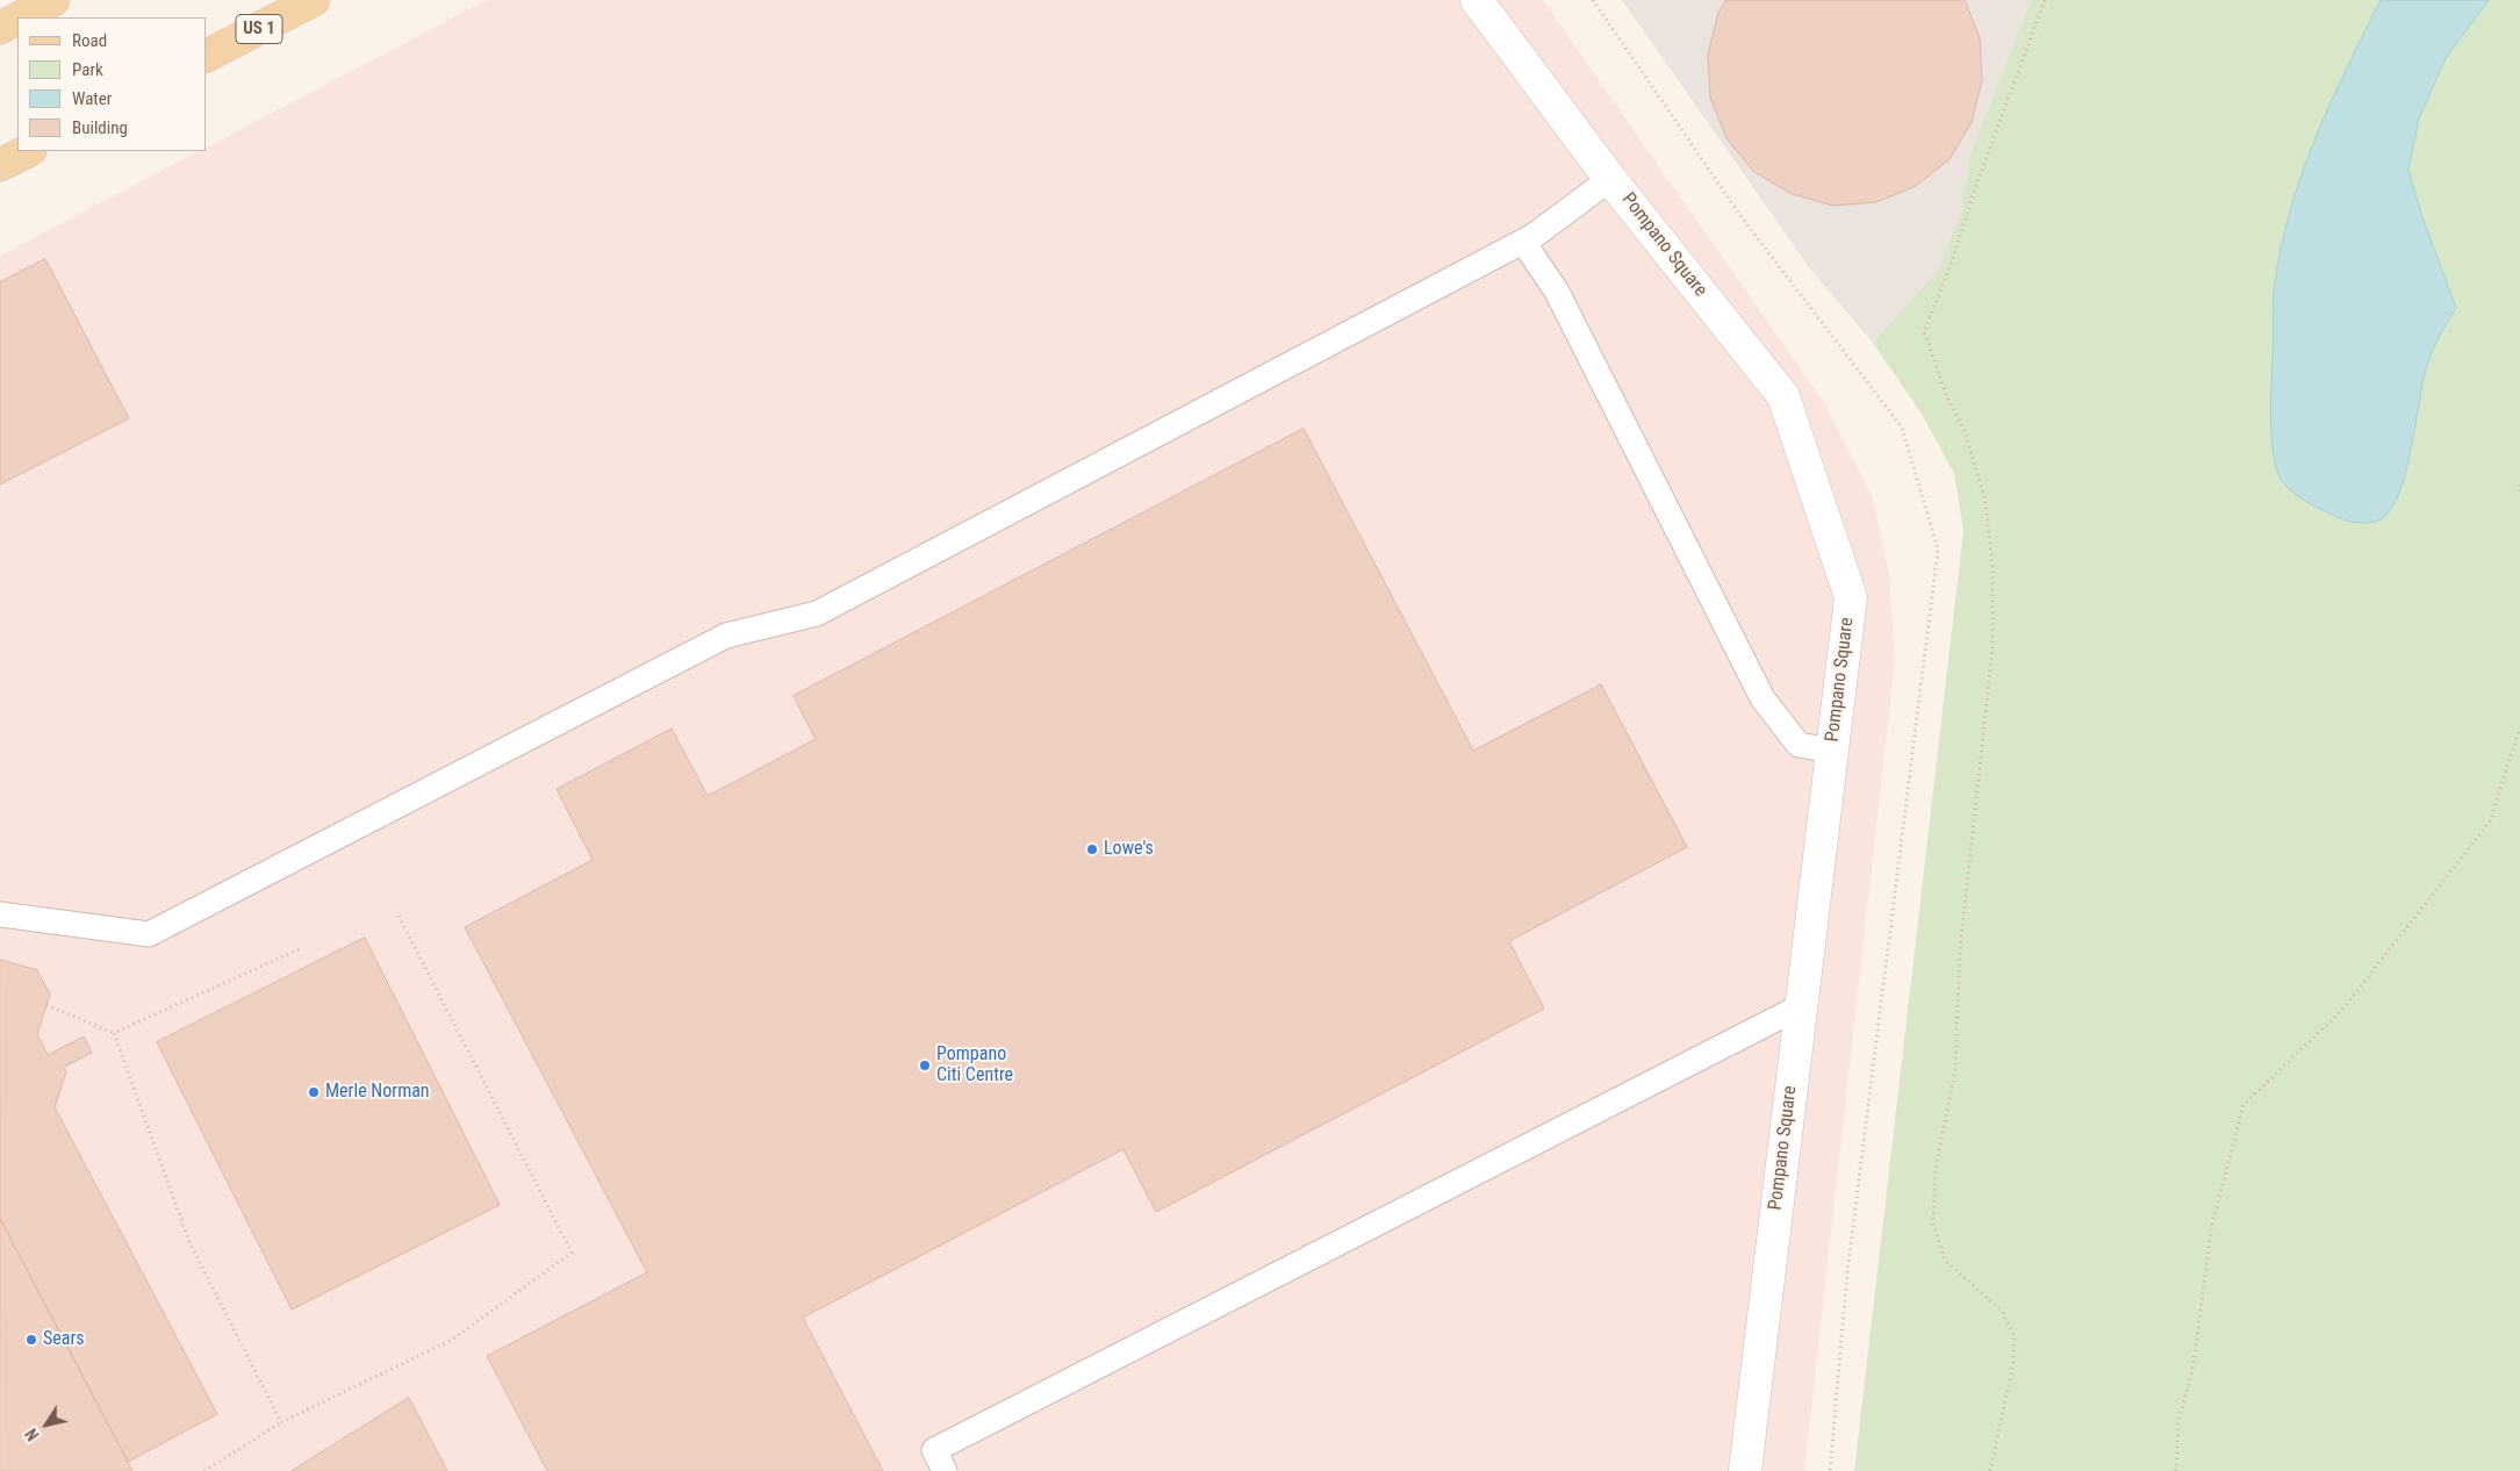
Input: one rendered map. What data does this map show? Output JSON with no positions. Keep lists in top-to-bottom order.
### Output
{
  "streets": {
    "main road": ["US 1"],
    "street": ["Pompano Square"]
  },
  "places": [
    "Lowe's",
    "Pompano Citi Centre",
    "Merle Norman",
    "Sears"
  ],
  "legend": [
    "Road",
    "Park",
    "Water",
    "Building"
  ],
  "north": "bottom left"
}
